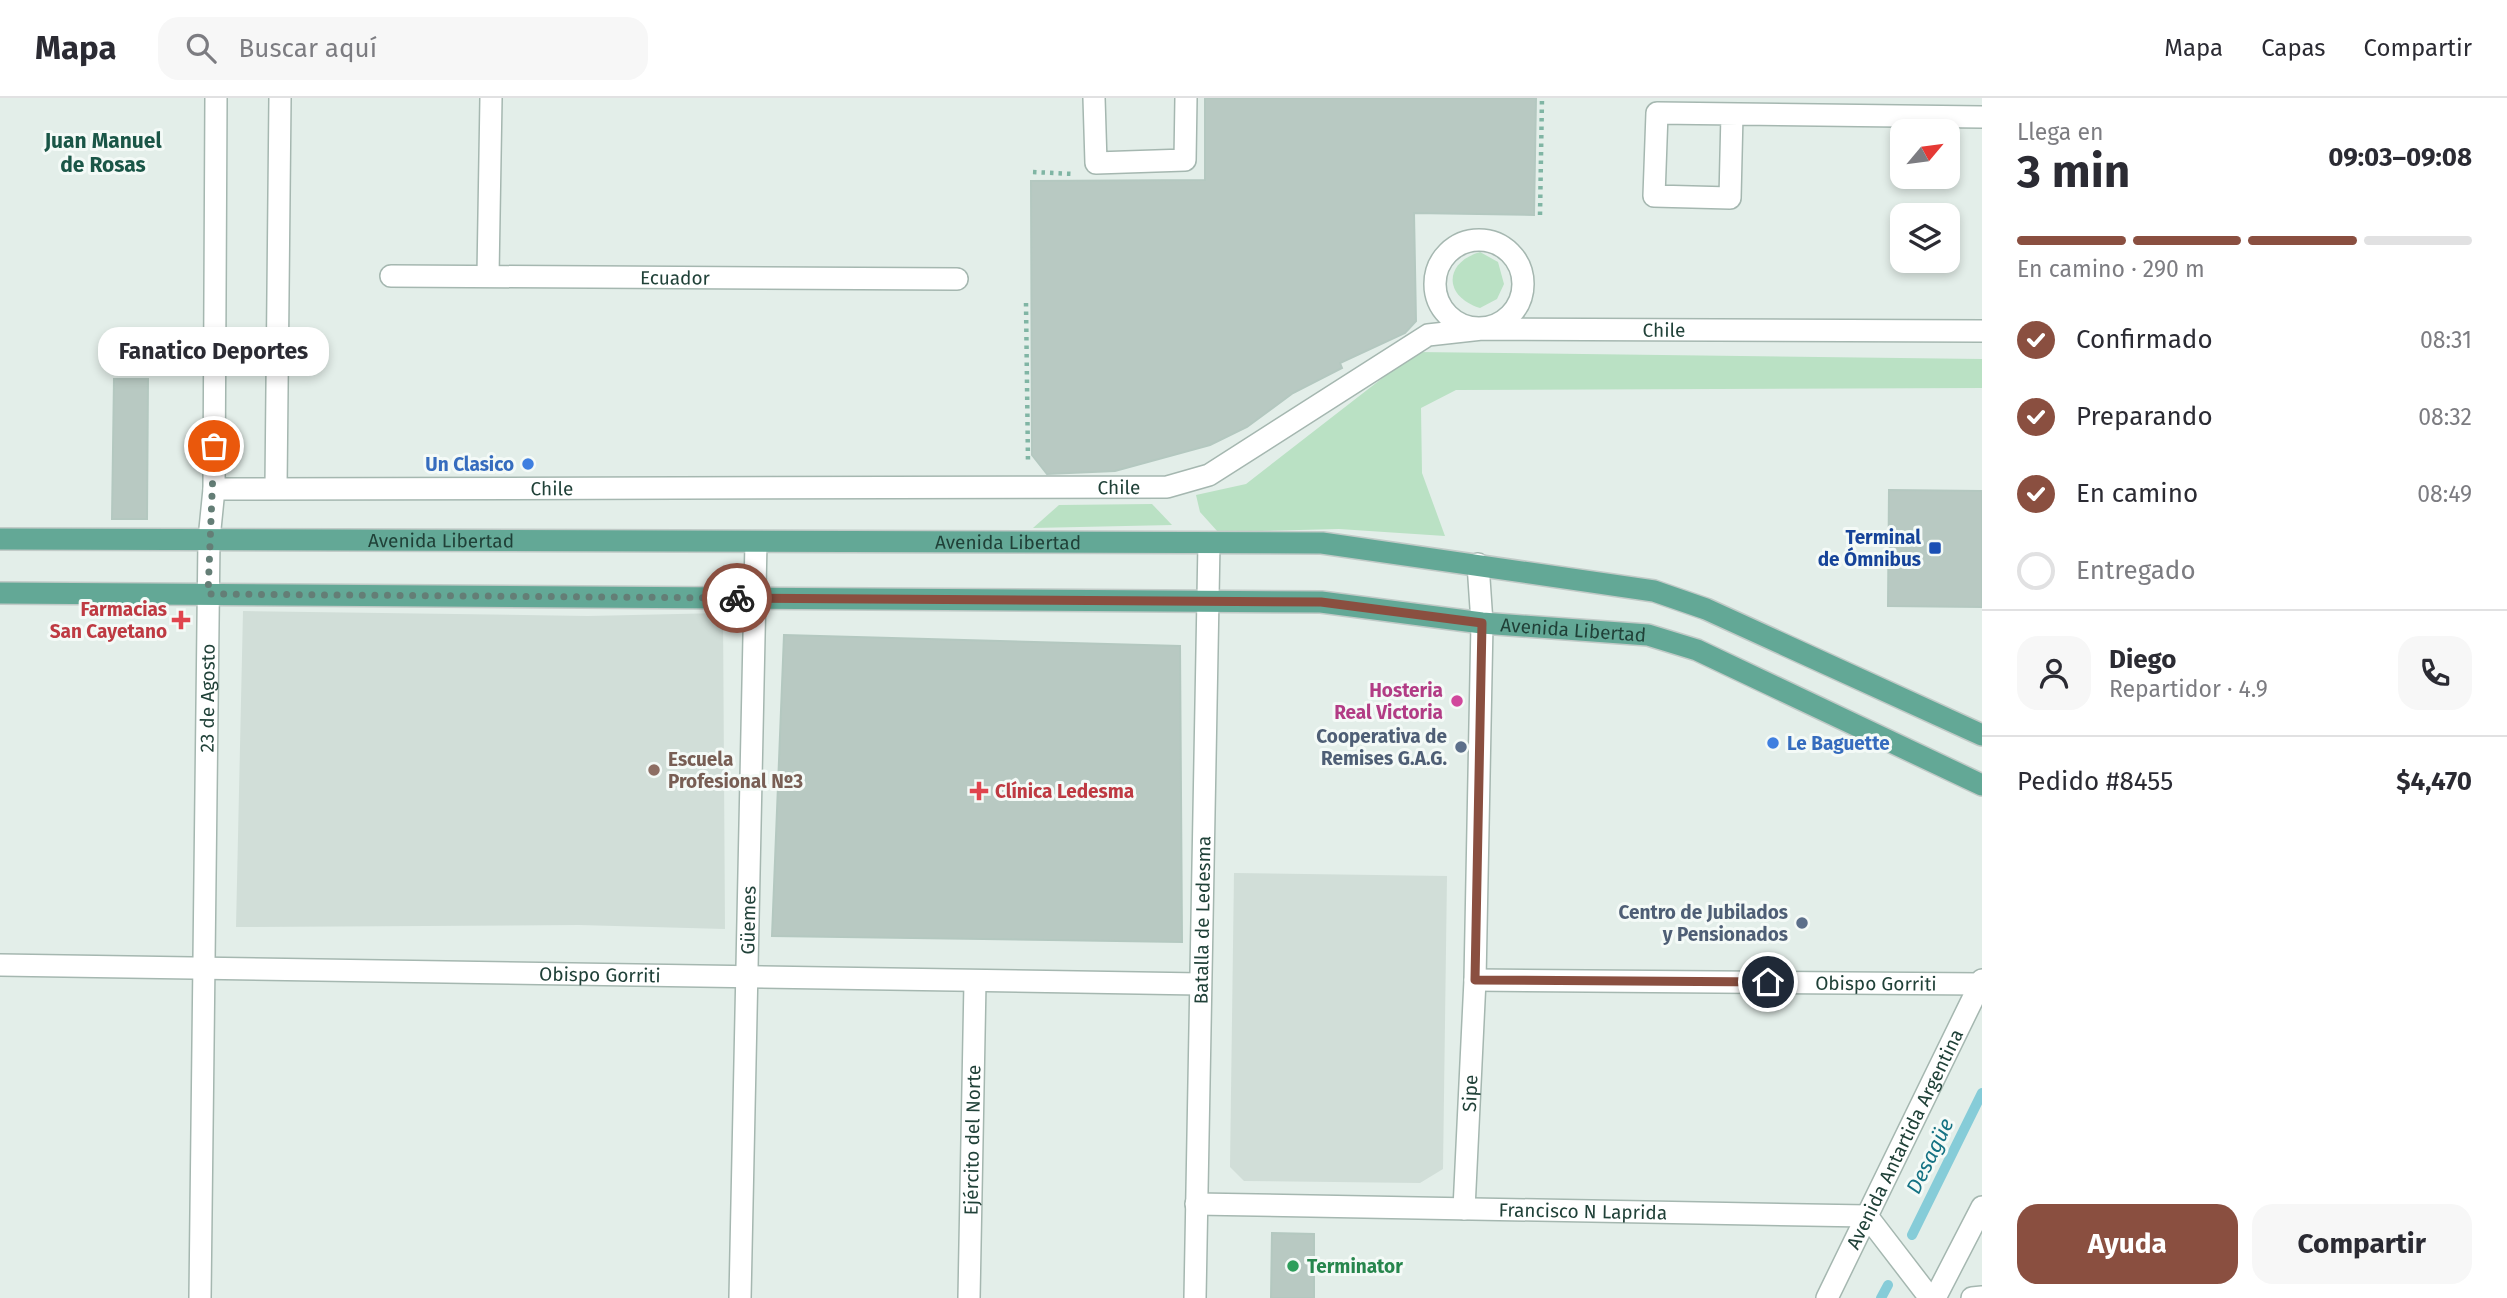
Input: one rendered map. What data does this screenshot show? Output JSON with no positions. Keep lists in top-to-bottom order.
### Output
{
  "streets": {
    "main road": ["Avenida Libertad"],
    "street": [
      "Ecuador",
      "Chile",
      "23 de Agosto",
      "Güemes",
      "Batalla de Ledesma",
      "Obispo Gorriti",
      "Sipe",
      "Avenida Antartida Argentina",
      "Ejército del Norte",
      "Francisco N Laprida"
    ]
  },
  "crossings": [
    ["Chile", "23 de Agosto"],
    ["Avenida Libertad", "23 de Agosto"],
    ["Avenida Libertad", "Güemes"],
    ["Avenida Libertad", "Batalla de Ledesma"],
    ["Avenida Libertad", "Sipe"],
    ["23 de Agosto", "Obispo Gorriti"],
    ["Güemes", "Obispo Gorriti"],
    ["Batalla de Ledesma", "Obispo Gorriti"],
    ["Batalla de Ledesma", "Francisco N Laprida"],
    ["Obispo Gorriti", "Sipe"],
    ["Obispo Gorriti", "Avenida Antartida Argentina"],
    ["Obispo Gorriti", "Ejército del Norte"],
    ["Sipe", "Francisco N Laprida"],
    ["Avenida Antartida Argentina", "Francisco N Laprida"]
  ],
  "districts": ["Juan Manuel de Rosas"],
  "water": ["Desagüe"],
  "places": {
    "other": [
      "Fanatico Deportes",
      "Un Clasico",
      "Hosteria Real Victoria",
      "Le Baguette",
      "Cooperativa de Remises G.A.G.",
      "Escuela Profesional Nº3",
      "Centro de Jubilados y Pensionados",
      "Terminator"
    ],
    "transit": ["Terminal de Ómnibus"],
    "health": ["Farmacias San Cayetano", "Clínica Ledesma"]
  },
  "north": "top right",
  "page": {
    "header": "Mapa",
    "search": "Buscar aquí",
    "nav": ["Mapa", "Capas", "Compartir"],
    "heading": ["3 min", "Llega en", "09:03–09:08"],
    "panel": [
      "Diego",
      "Repartidor · 4.9",
      "Pedido #8455",
      "$4,470"
    ],
    "bar": "En camino · 290 m",
    "list": [
      ["Confirmado", "08:31"],
      ["Preparando", "08:32"],
      ["En camino", "08:49"],
      "Entregado"
    ],
    "bubble": "Fanatico Deportes",
    "buttons": ["Ayuda", "Compartir"]
  }
}
